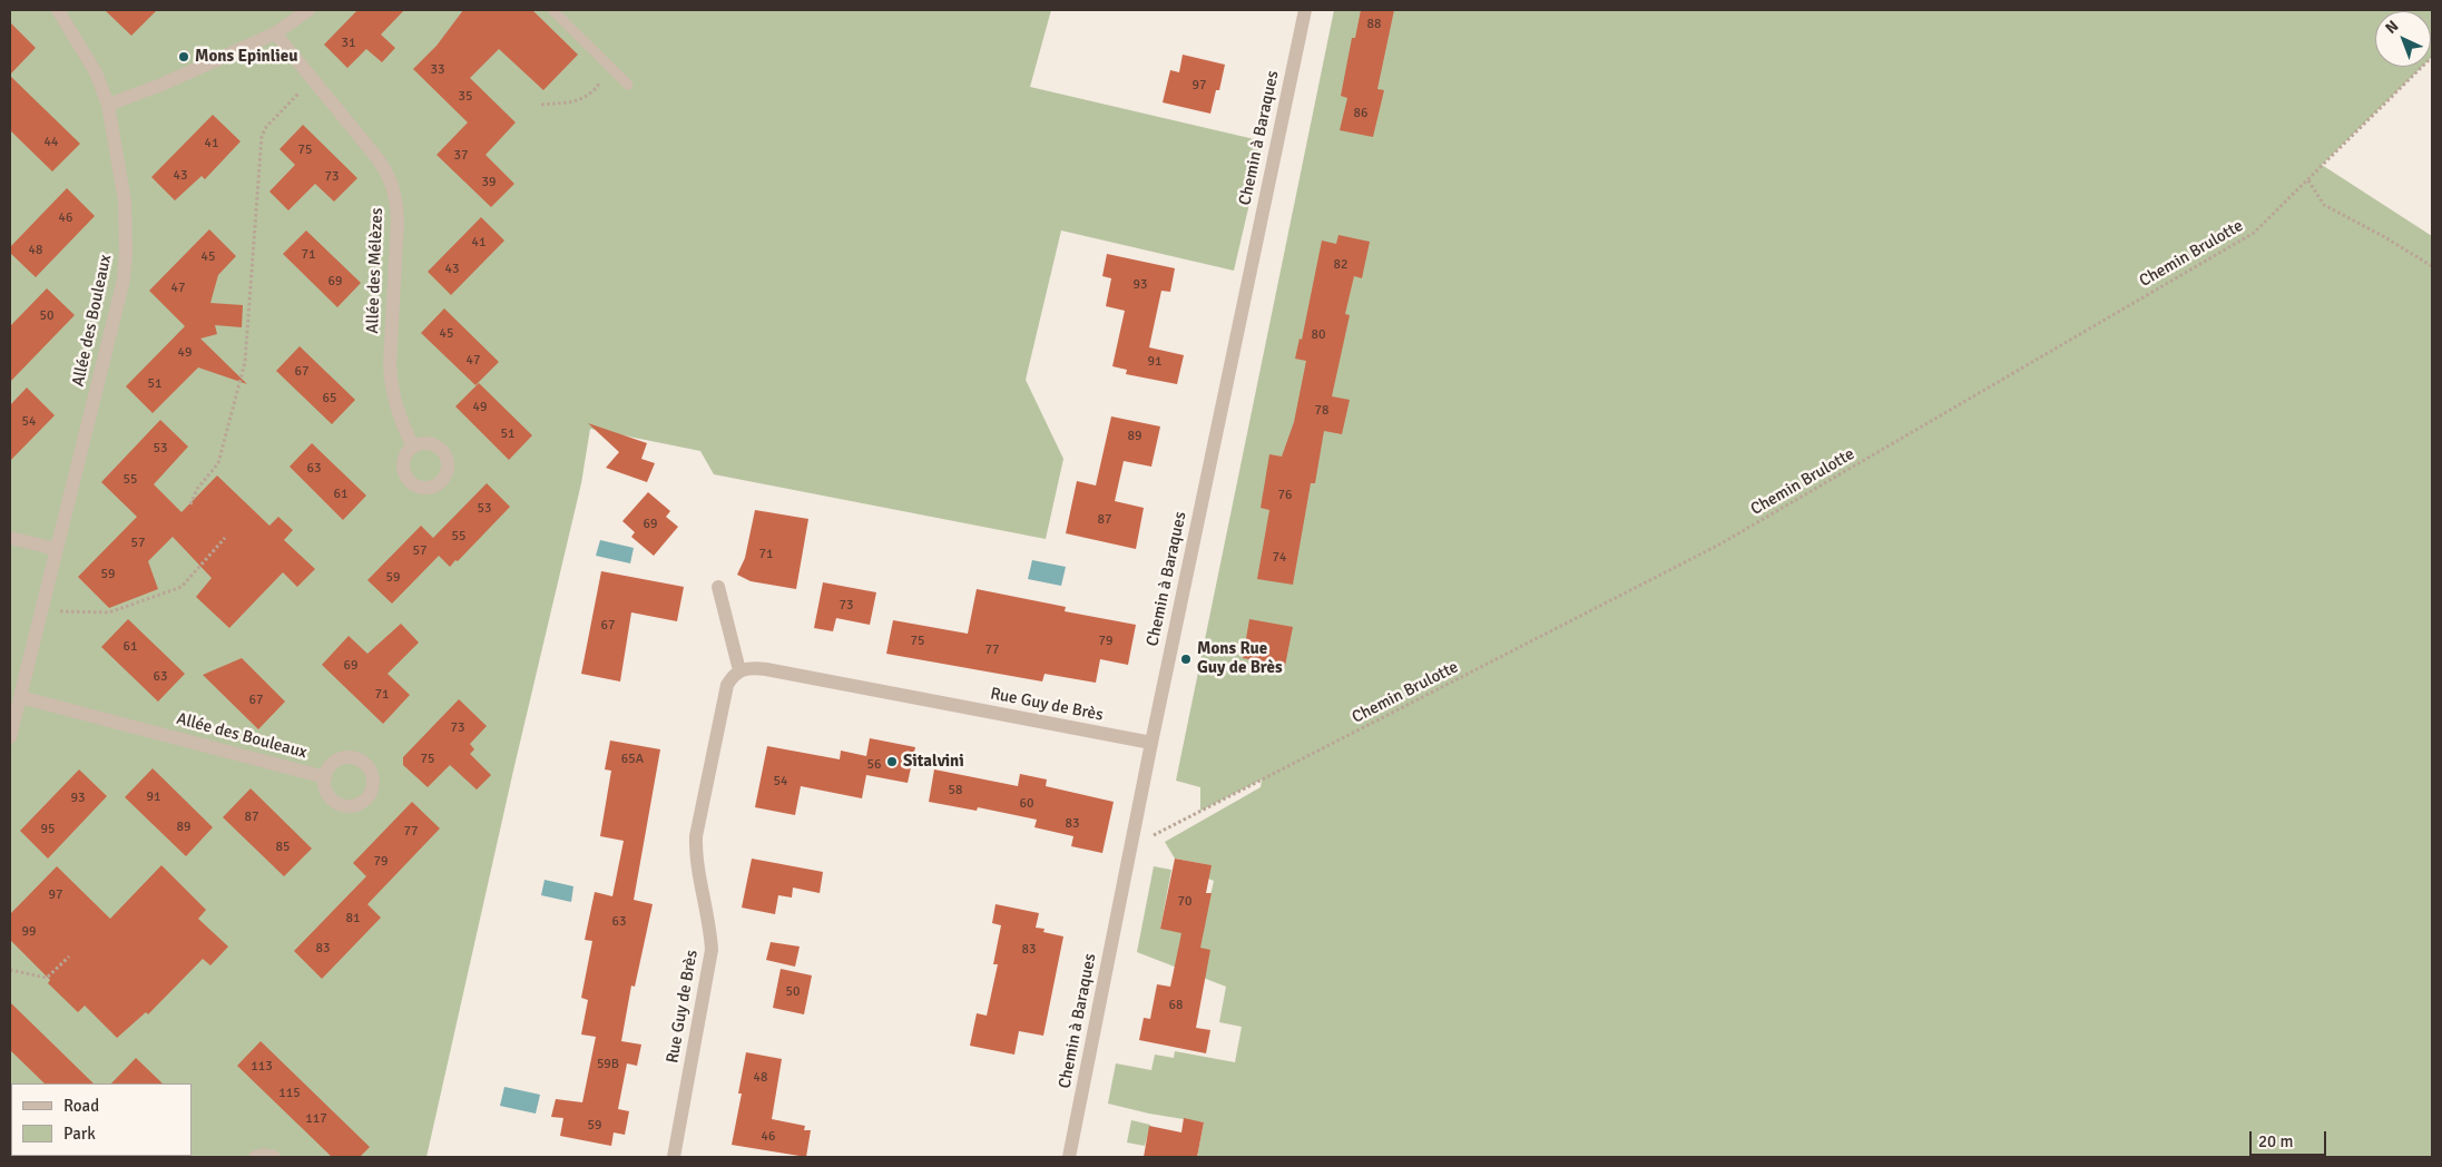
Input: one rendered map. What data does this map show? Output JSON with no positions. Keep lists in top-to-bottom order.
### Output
{
  "streets": {
    "street": [
      "Chemin à Baraques",
      "Allée des Mélèzes",
      "Allée des Bouleaux",
      "Rue Guy de Brès"
    ],
    "path": ["Chemin Brulotte"]
  },
  "crossings": [
    ["Chemin à Baraques", "Chemin Brulotte"],
    ["Chemin à Baraques", "Rue Guy de Brès"]
  ],
  "places": ["Mons Epinlieu", "Mons Rue Guy de Brès", "Sitalvini"],
  "house_numbers": [
    "88",
    "31",
    "33",
    "97",
    "35",
    "86",
    "44",
    "41",
    "75",
    "37",
    "43",
    "73",
    "39",
    "46",
    "41",
    "48",
    "71",
    "45",
    "82",
    "43",
    "69",
    "93",
    "47",
    "50",
    "45",
    "80",
    "49",
    "47",
    "91",
    "67",
    "51",
    "65",
    "49",
    "78",
    "54",
    "51",
    "89",
    "53",
    "63",
    "55",
    "61",
    "76",
    "53",
    "87",
    "69",
    "55",
    "57",
    "57",
    "71",
    "74",
    "59",
    "59",
    "73",
    "67",
    "75",
    "79",
    "61",
    "77",
    "69",
    "63",
    "71",
    "67",
    "73",
    "75",
    "65A",
    "56",
    "54",
    "58",
    "91",
    "93",
    "60",
    "87",
    "83",
    "89",
    "95",
    "77",
    "85",
    "79",
    "97",
    "70",
    "81",
    "63",
    "99",
    "83",
    "83",
    "50",
    "68",
    "59B",
    "113",
    "48",
    "115",
    "117",
    "59",
    "46"
  ],
  "legend": ["Road", "Park"],
  "scale_bar": "20 m",
  "north": "top left"
}
